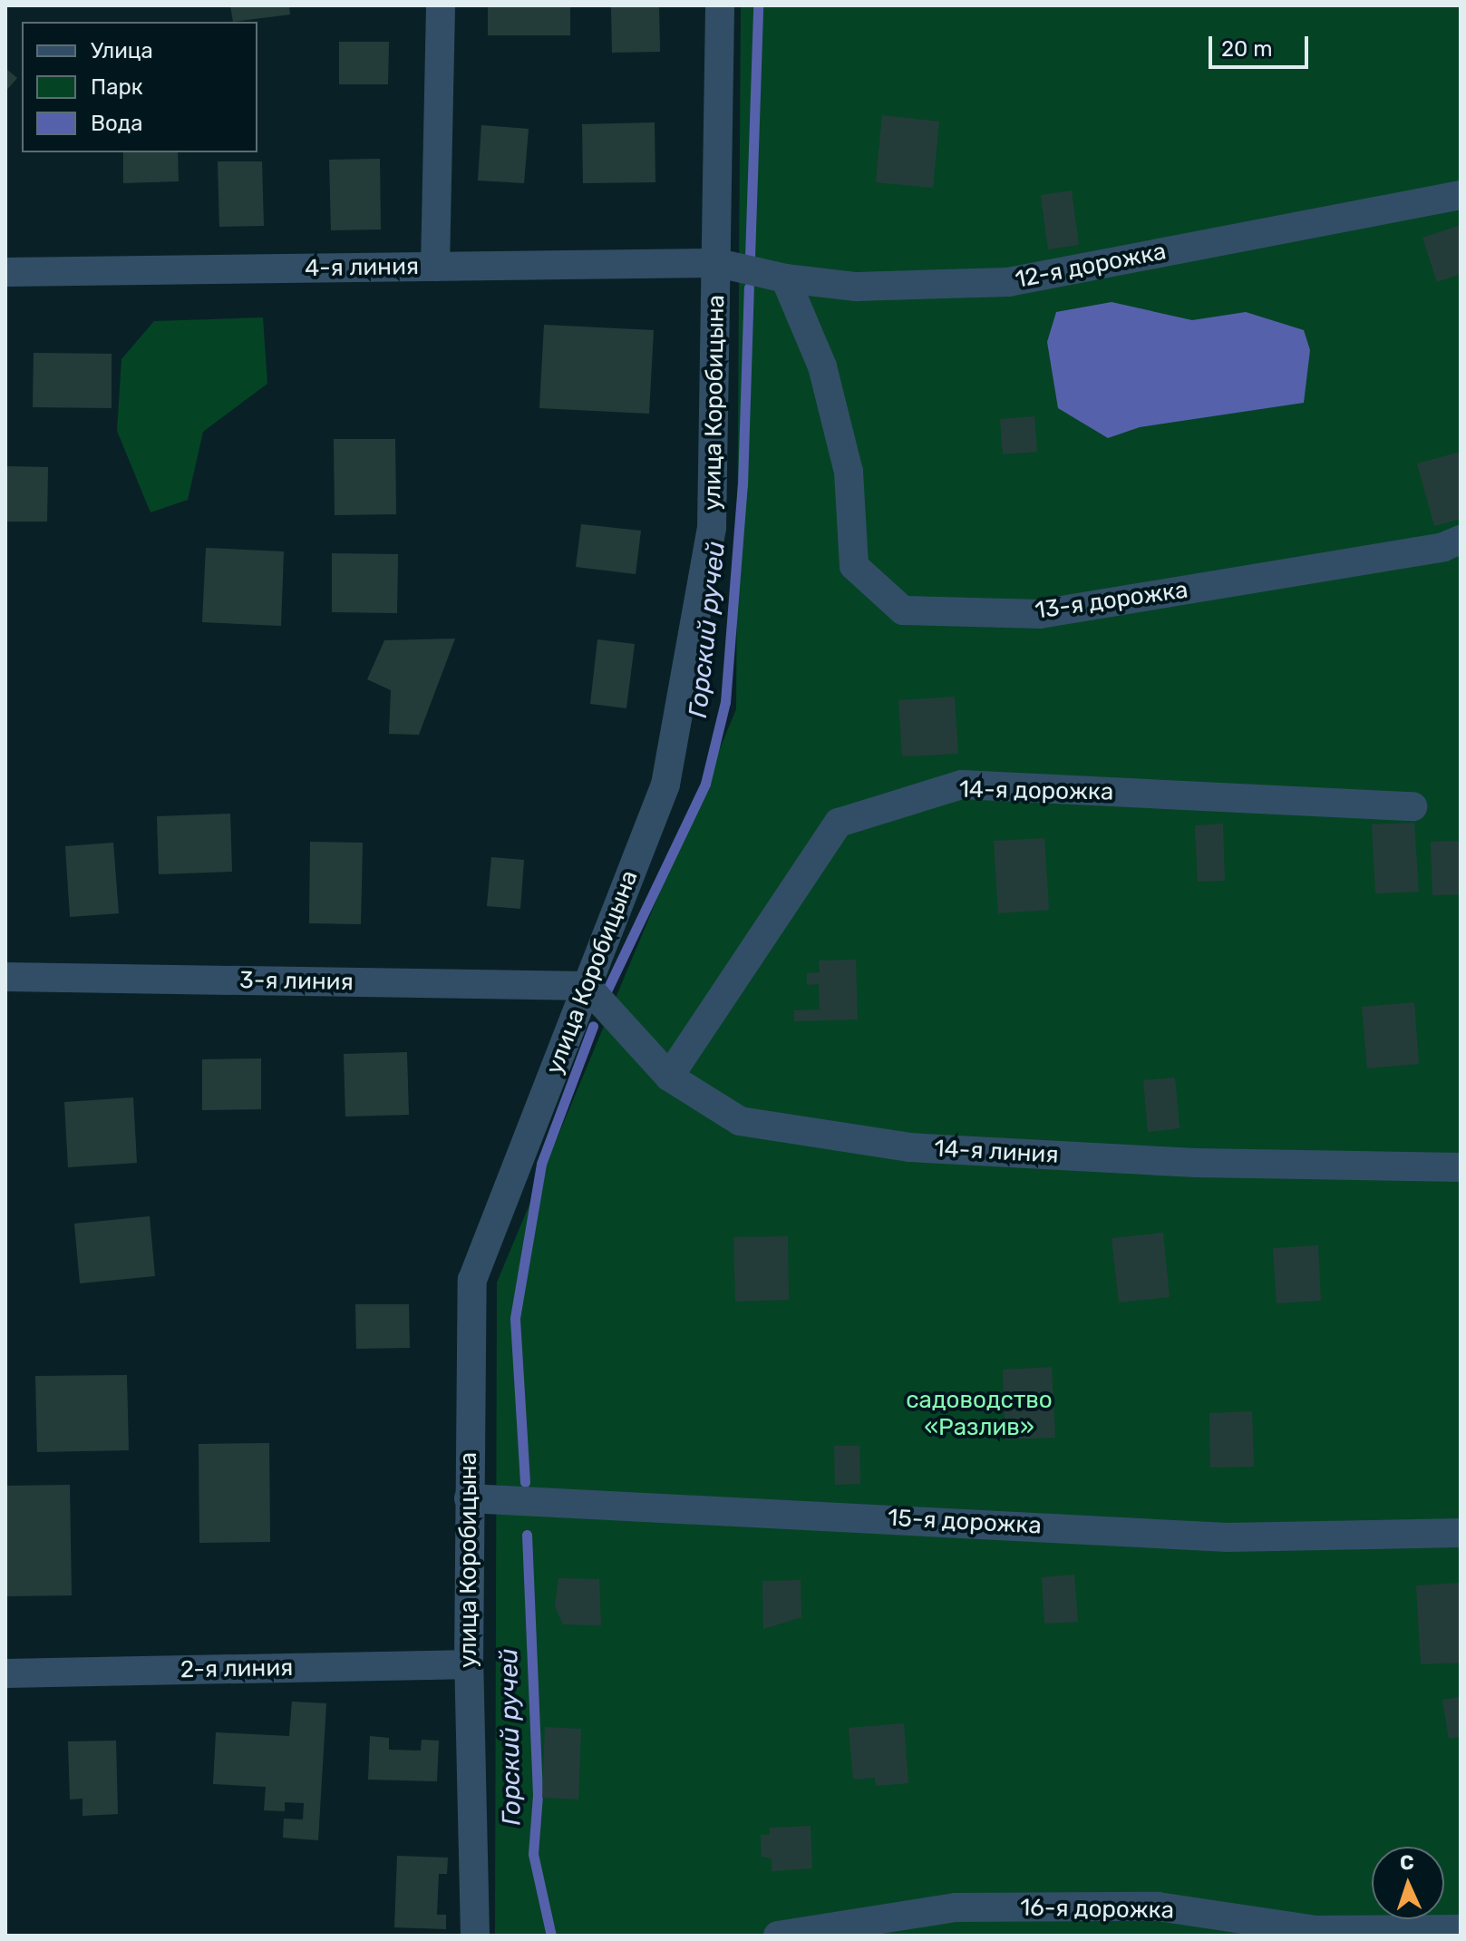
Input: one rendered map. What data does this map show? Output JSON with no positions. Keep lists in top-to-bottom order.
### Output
{
  "streets": {
    "street": [
      "12-я дорожка",
      "4-я линия",
      "улица Коробицына",
      "13-я дорожка",
      "14-я дорожка",
      "3-я линия",
      "14-я линия",
      "15-я дорожка",
      "2-я линия",
      "16-я дорожка"
    ]
  },
  "crossings": [
    ["12-я дорожка", "4-я линия"],
    ["12-я дорожка", "улица Коробицына"],
    ["12-я дорожка", "13-я дорожка"],
    ["4-я линия", "улица Коробицына"],
    ["улица Коробицына", "3-я линия"],
    ["улица Коробицына", "14-я линия"],
    ["улица Коробицына", "15-я дорожка"],
    ["улица Коробицына", "2-я линия"],
    ["14-я дорожка", "14-я линия"],
    ["3-я линия", "14-я линия"]
  ],
  "water": ["Горский ручей"],
  "parks": ["садоводство «Разлив»"],
  "legend": ["Улица", "Парк", "Вода"],
  "scale_bar": "20 m",
  "north": "top"
}
